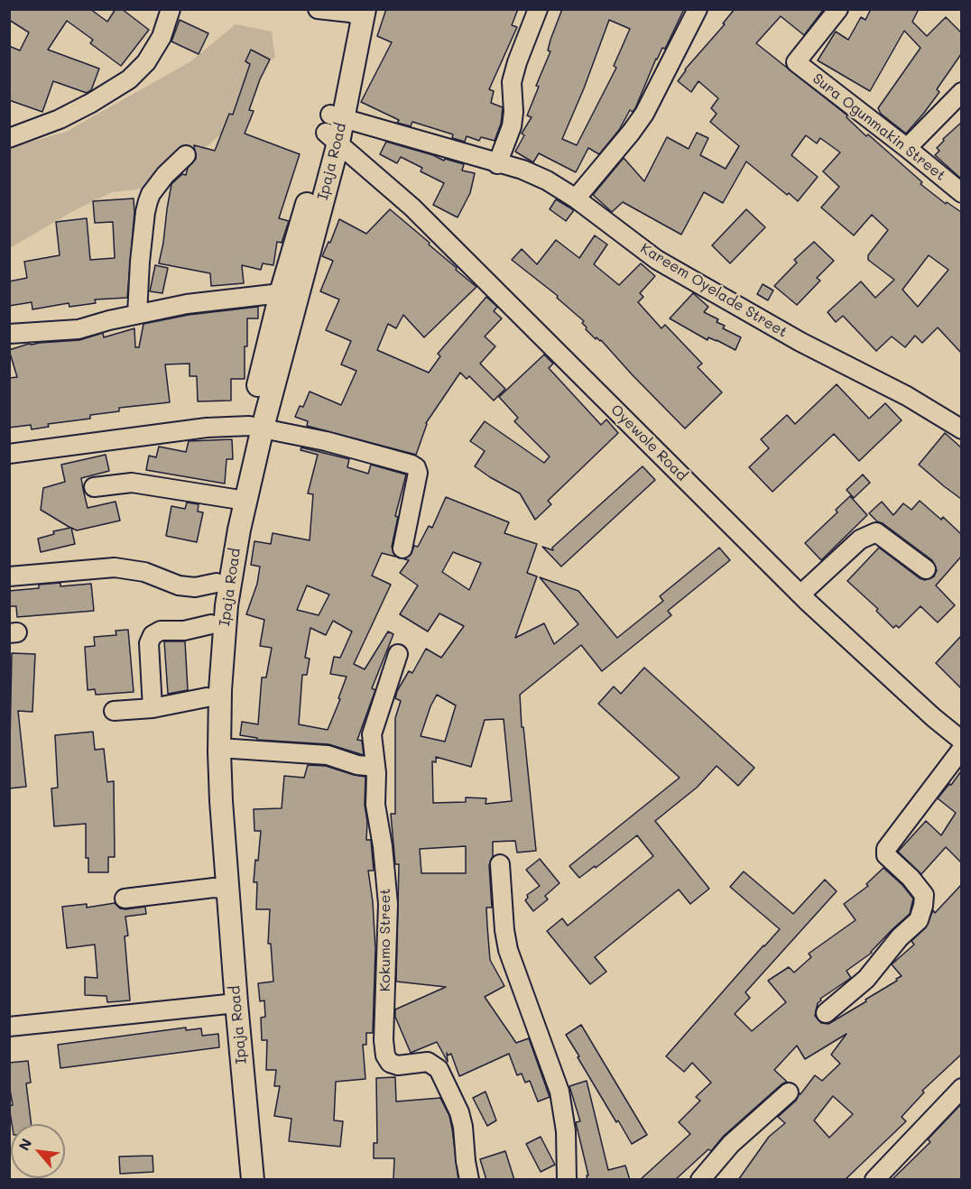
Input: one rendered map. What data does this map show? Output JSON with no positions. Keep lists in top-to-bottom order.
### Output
{
  "streets": {
    "main road": ["Ipaja Road"],
    "street": [
      "Sura Ogunmakin Street",
      "Kareem Oyelade Street",
      "Oyewole Road",
      "Kokumo Street"
    ]
  },
  "crossings": [
    ["Ipaja Road", "Kareem Oyelade Street"],
    ["Ipaja Road", "Oyewole Road"],
    ["Kareem Oyelade Street", "Oyewole Road"]
  ],
  "north": "top left"
}
